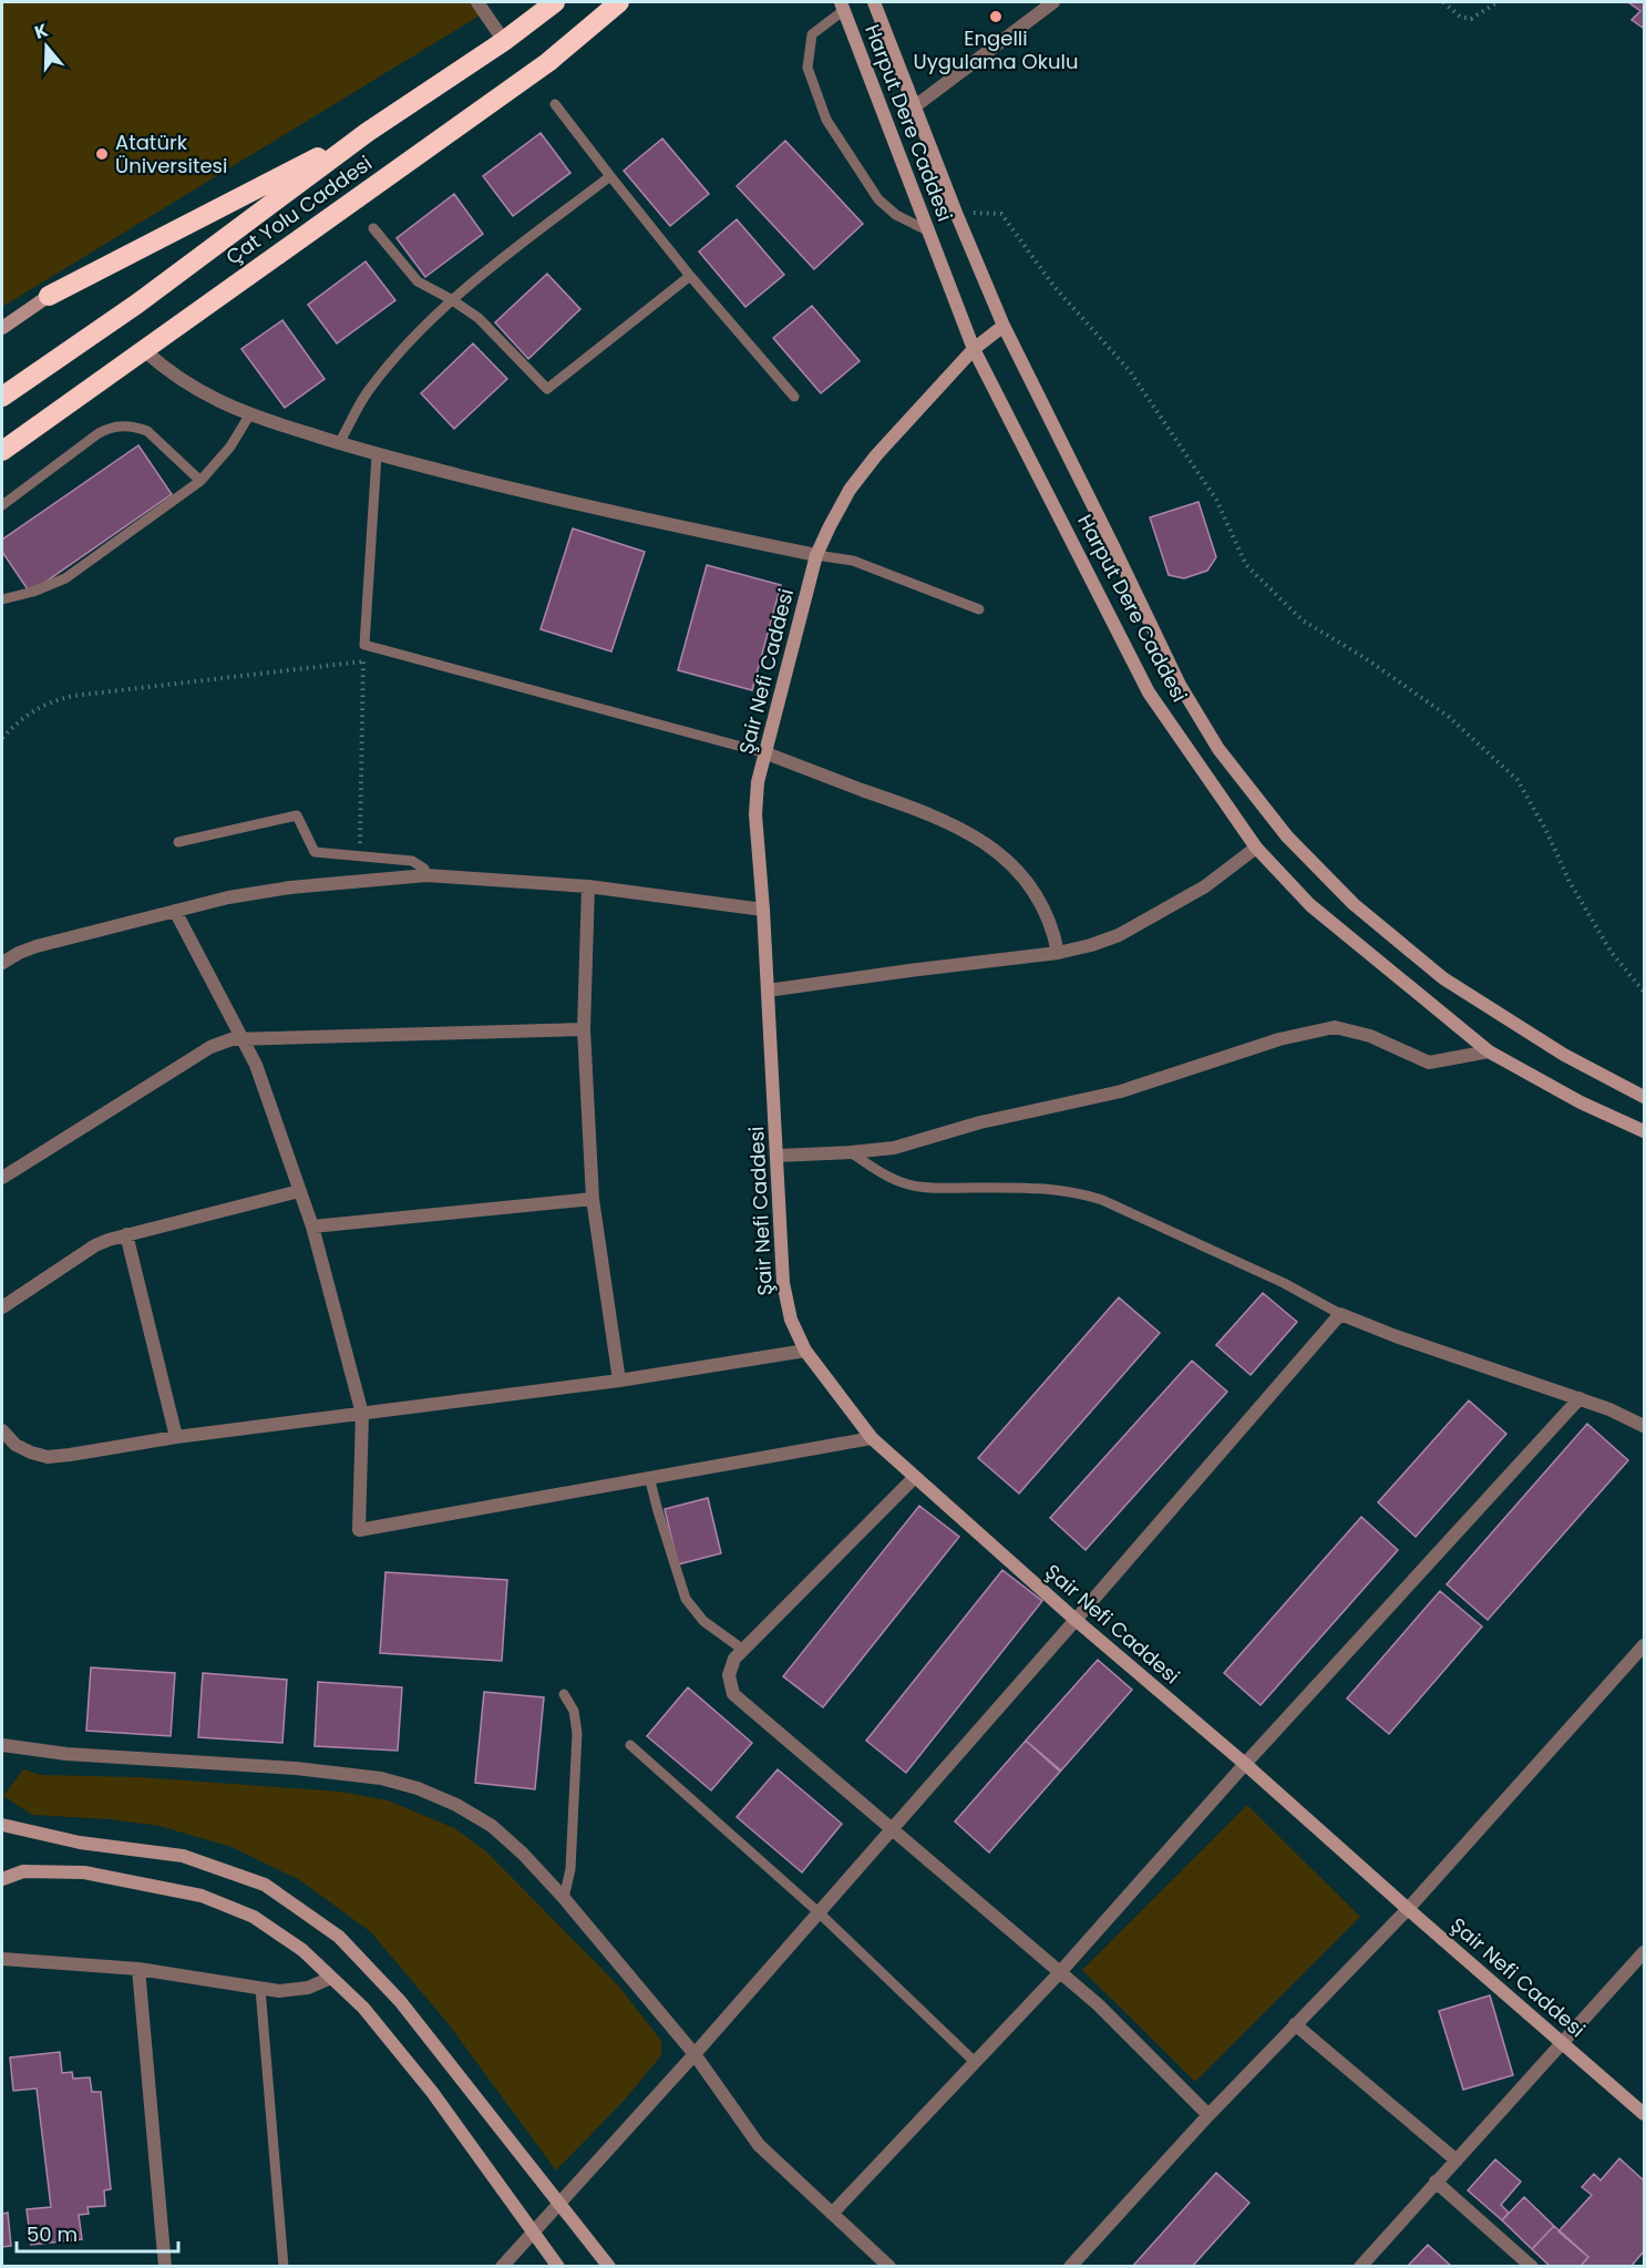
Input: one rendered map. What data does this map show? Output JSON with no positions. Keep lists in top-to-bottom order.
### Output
{
  "streets": {
    "highway": ["Çat Yolu Caddesi"],
    "street": ["Harput Dere Caddesi", "Şair Nefi Caddesi"]
  },
  "crossings": [
    ["Harput Dere Caddesi", "Şair Nefi Caddesi"]
  ],
  "places": ["Engelli Uygulama Okulu", "Atatürk Üniversitesi"],
  "scale_bar": "50 m",
  "north": "top"
}
